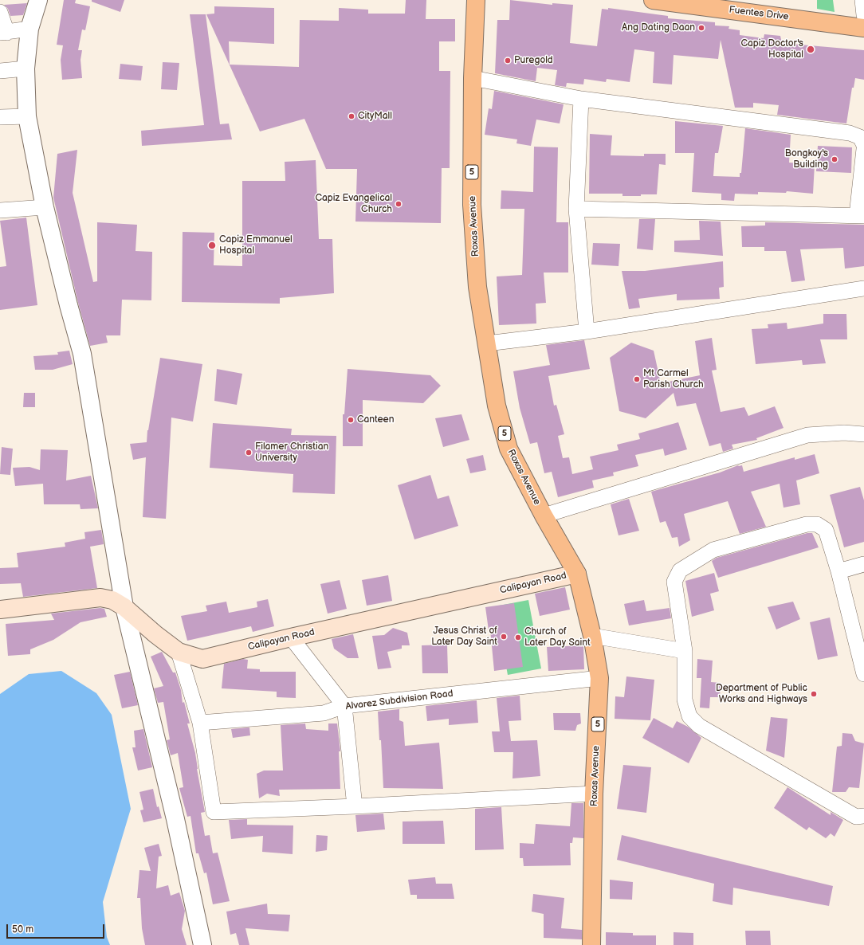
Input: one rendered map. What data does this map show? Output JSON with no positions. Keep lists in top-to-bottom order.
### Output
{
  "streets": {
    "main road": [
      "Fuentes Drive",
      "5",
      "Roxas Avenue",
      "Calipayan Road"
    ],
    "street": ["Alvarez Subdivision Road"]
  },
  "crossings": [
    ["Roxas Avenue", "Calipayan Road"],
    ["Roxas Avenue", "Alvarez Subdivision Road"]
  ],
  "places": [
    "Ang Dating Daan",
    "Capiz Doctor's Hospital",
    "Puregold",
    "CityMall",
    "Bongkoy's Building",
    "Capiz Evangelical Church",
    "Capiz Emmanuel Hospital",
    "Mt Carmel Parish Church",
    "Canteen",
    "Filamer Christian University",
    "Jesus Christ of Later Day Saint",
    "Church of Later Day Saint",
    "Department of Public Works and Highways"
  ],
  "scale_bar": "50 m"
}
